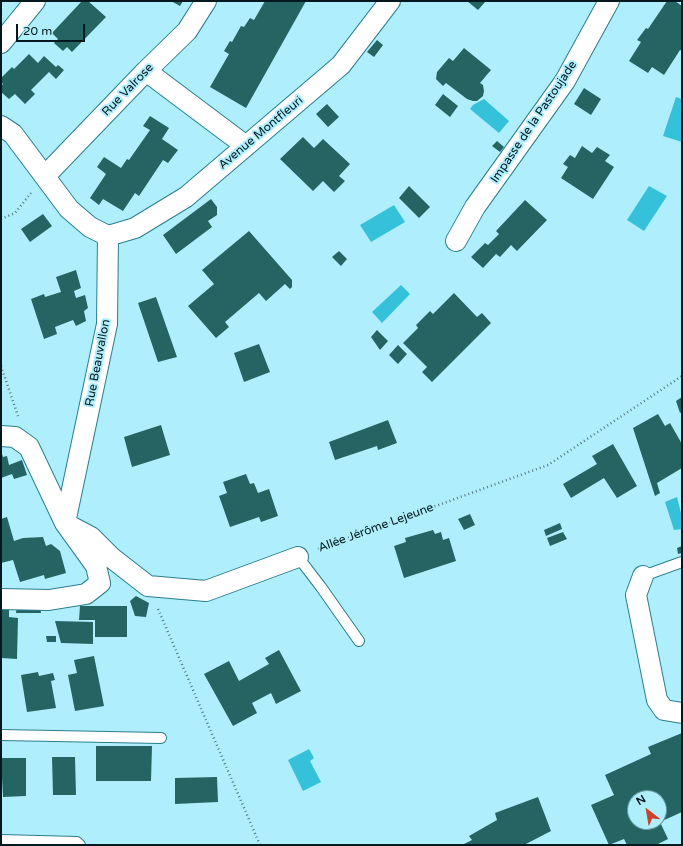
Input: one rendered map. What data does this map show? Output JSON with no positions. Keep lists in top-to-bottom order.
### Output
{
  "streets": {
    "street": [
      "Rue Valrose",
      "Impasse de la Pastoujade",
      "Avenue Montfleuri",
      "Rue Beauvallon"
    ],
    "path": ["Allée Jérôme Lejeune"]
  },
  "crossings": [
    ["Avenue Montfleuri", "Rue Beauvallon"]
  ],
  "scale_bar": "20 m",
  "north": "top left"
}
